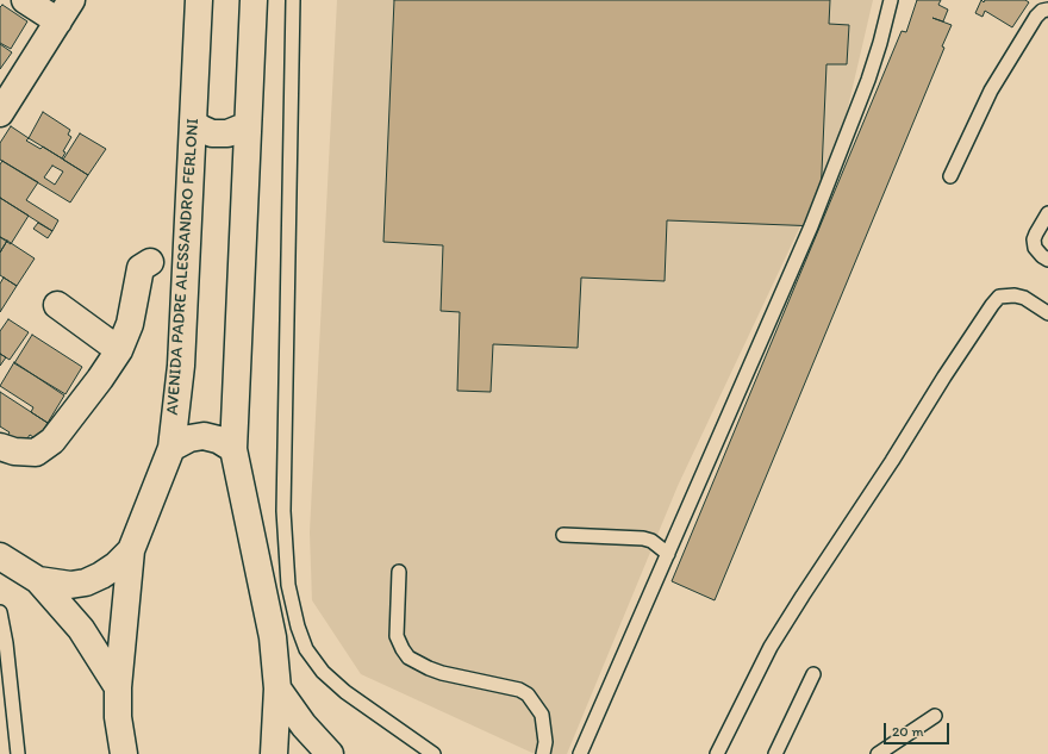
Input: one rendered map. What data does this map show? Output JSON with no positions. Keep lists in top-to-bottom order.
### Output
{
  "streets": {
    "main road": ["AVENIDA PADRE ALESSANDRO FERLONI"]
  },
  "scale_bar": "20 m"
}
